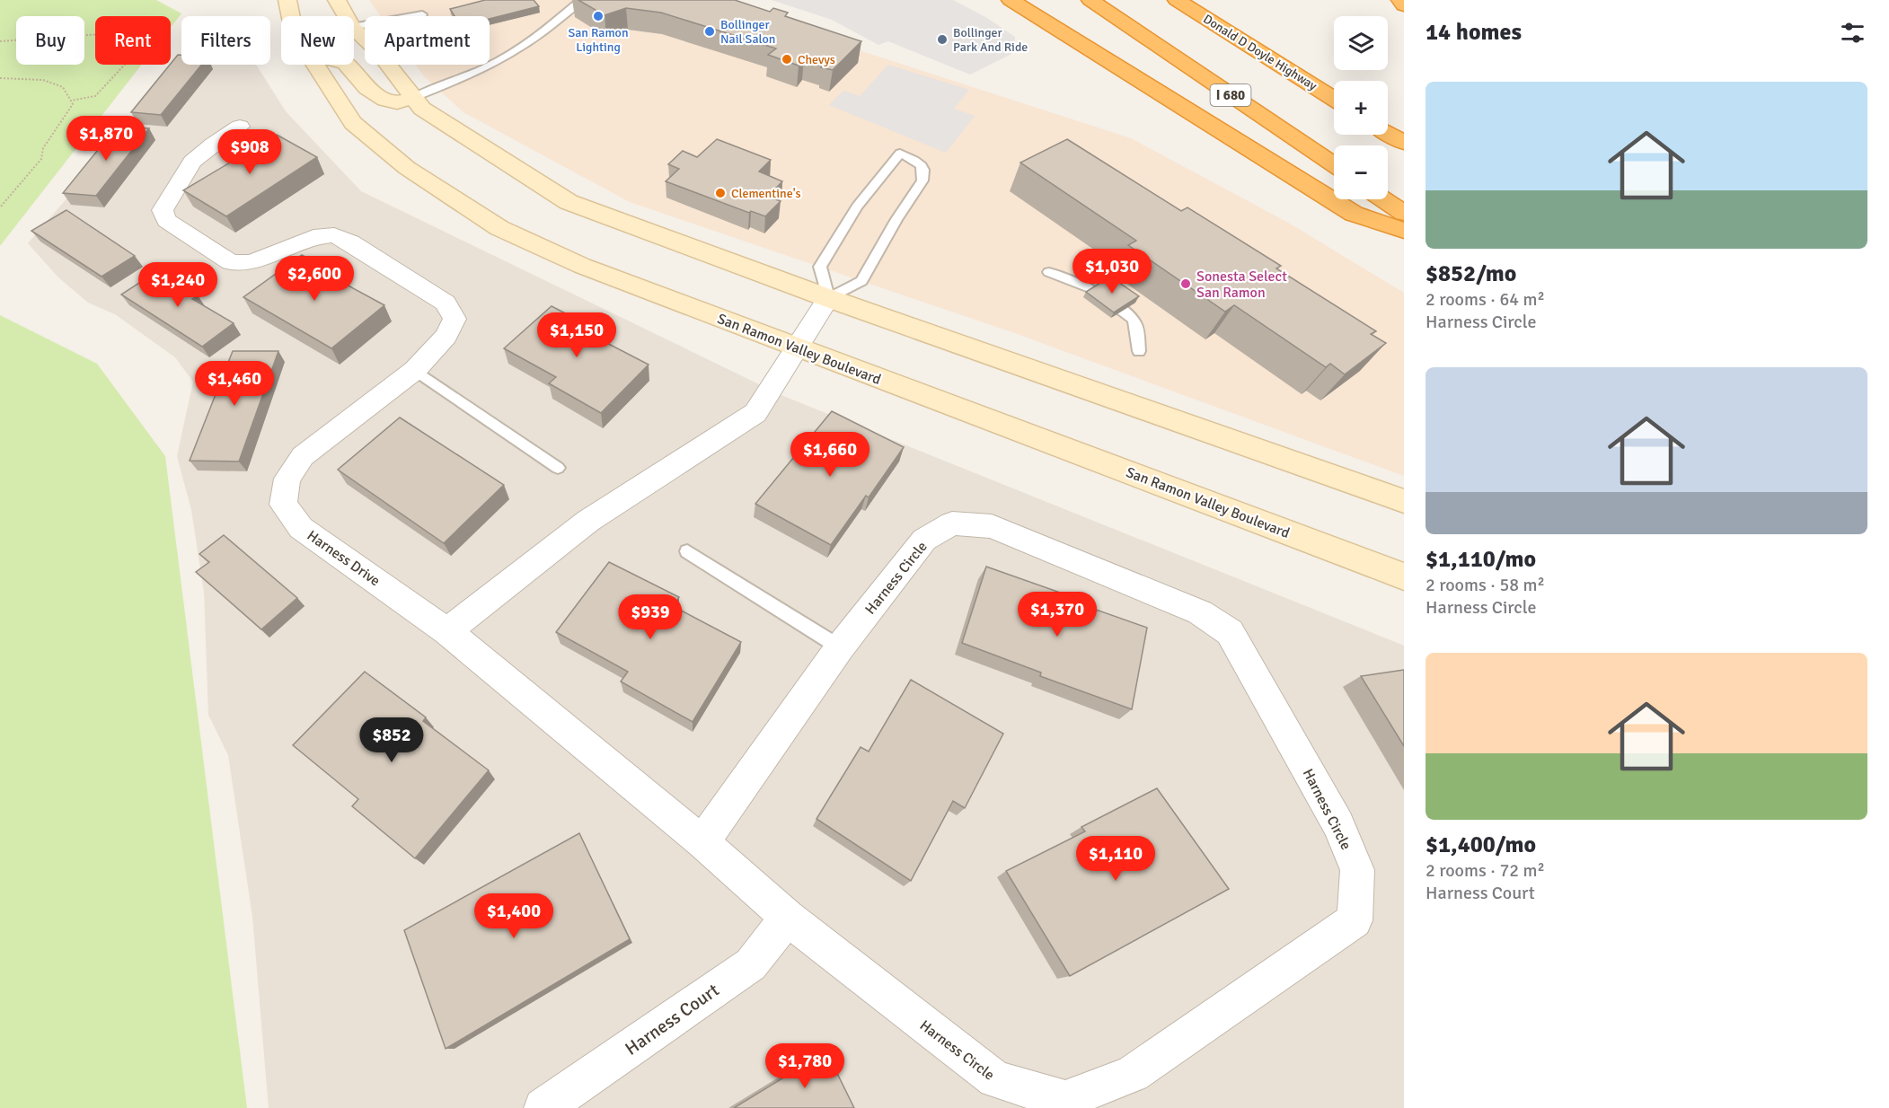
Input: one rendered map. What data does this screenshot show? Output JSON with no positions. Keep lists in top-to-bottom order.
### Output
{
  "streets": {
    "highway": ["Donald D Doyle Highway", "I 680"],
    "main road": ["San Ramon Valley Boulevard"],
    "street": ["Harness Drive", "Harness Circle", "Harness Court"]
  },
  "crossings": [
    ["Harness Drive", "Harness Circle"],
    ["Harness Circle", "Harness Court"]
  ],
  "places": [
    "San Ramon Lighting",
    "Bollinger Nail Salon",
    "Bollinger Park And Ride",
    "Chevys",
    "Clementine's",
    "Sonesta Select San Ramon"
  ],
  "page": {
    "heading": "14 homes",
    "map_buttons": ["+", "−"],
    "chip": [
      "Buy",
      "Rent",
      "Filters",
      "New",
      "Apartment"
    ],
    "list": [
      {
        "name": "$852/mo",
        "note": "2 rooms · 64 m² · Harness Circle"
      },
      {
        "name": "$1,110/mo",
        "note": "2 rooms · 58 m² · Harness Circle"
      },
      {
        "name": "$1,400/mo",
        "note": "2 rooms · 72 m² · Harness Court"
      }
    ],
    "price": [
      "$1,870",
      "$908",
      "$1,030",
      "$2,600",
      "$1,240",
      "$1,150",
      "$1,460",
      "$1,660",
      "$1,370",
      "$939",
      "$852",
      "$1,110",
      "$1,400",
      "$1,780"
    ]
  }
}
